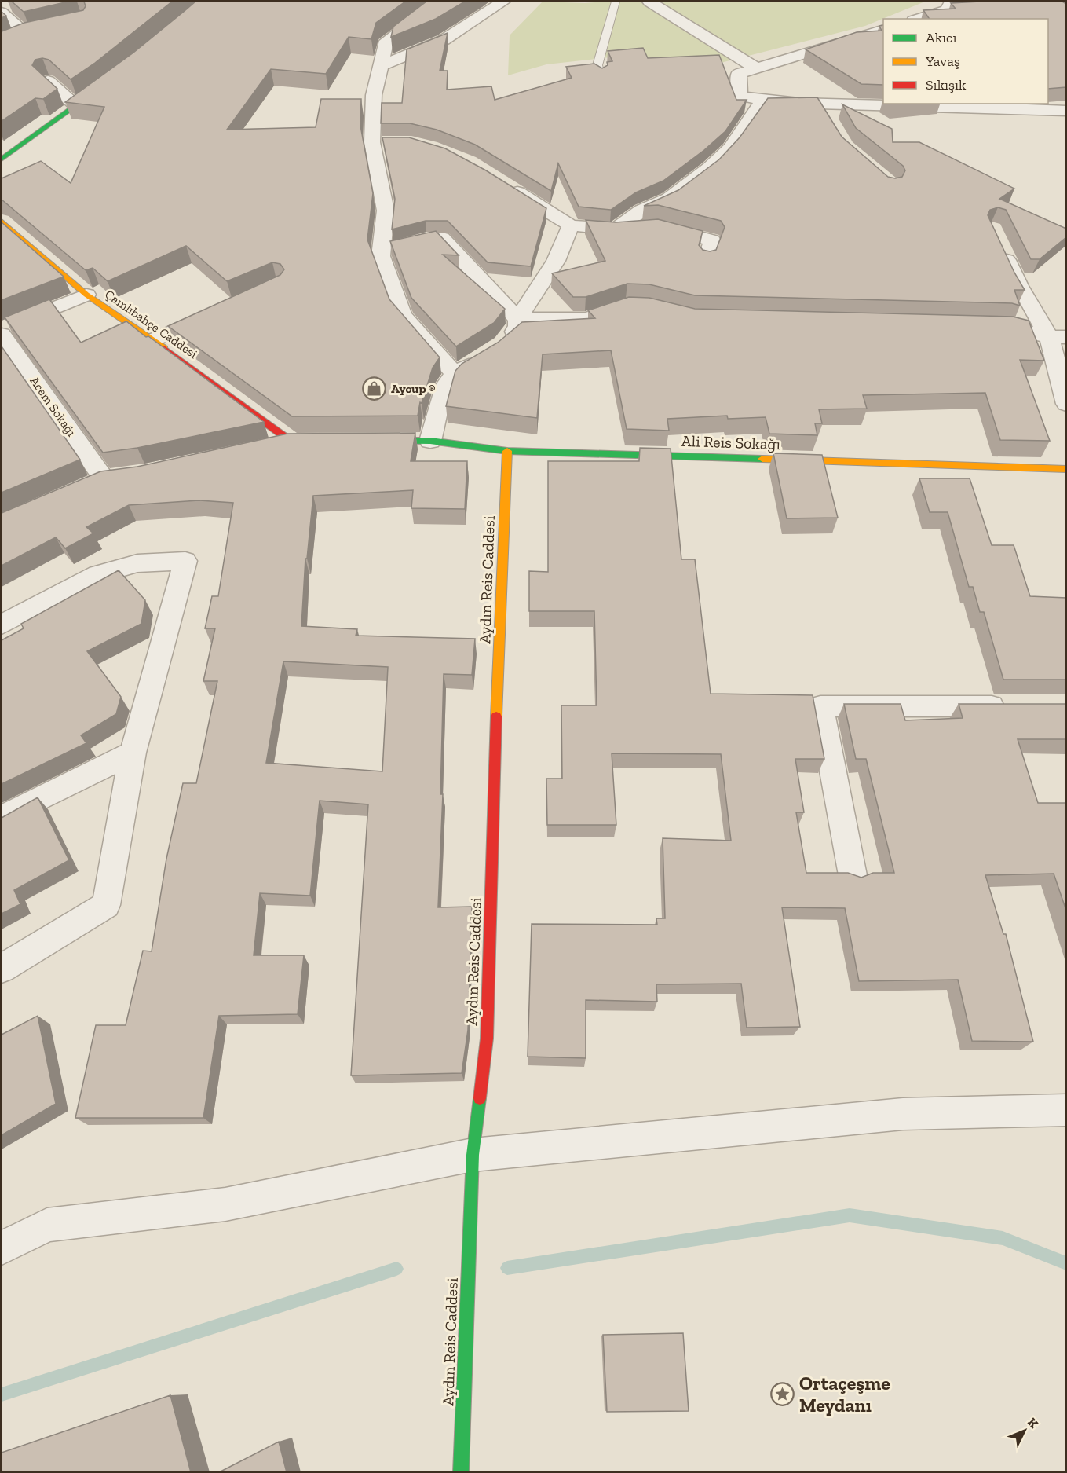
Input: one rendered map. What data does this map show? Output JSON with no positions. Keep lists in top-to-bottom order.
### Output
{
  "streets": {
    "street": [
      "Çamlıbahçe Caddesi",
      "Acem Sokağı",
      "Ali Reis Sokağı",
      "Aydın Reis Caddesi"
    ]
  },
  "crossings": [
    ["Ali Reis Sokağı", "Aydın Reis Caddesi"]
  ],
  "places": {
    "shop": ["Aycup ®"],
    "place": ["Ortaçeşme Meydanı"]
  },
  "legend": ["Akıcı", "Yavaş", "Sıkışık"],
  "north": "top right"
}
